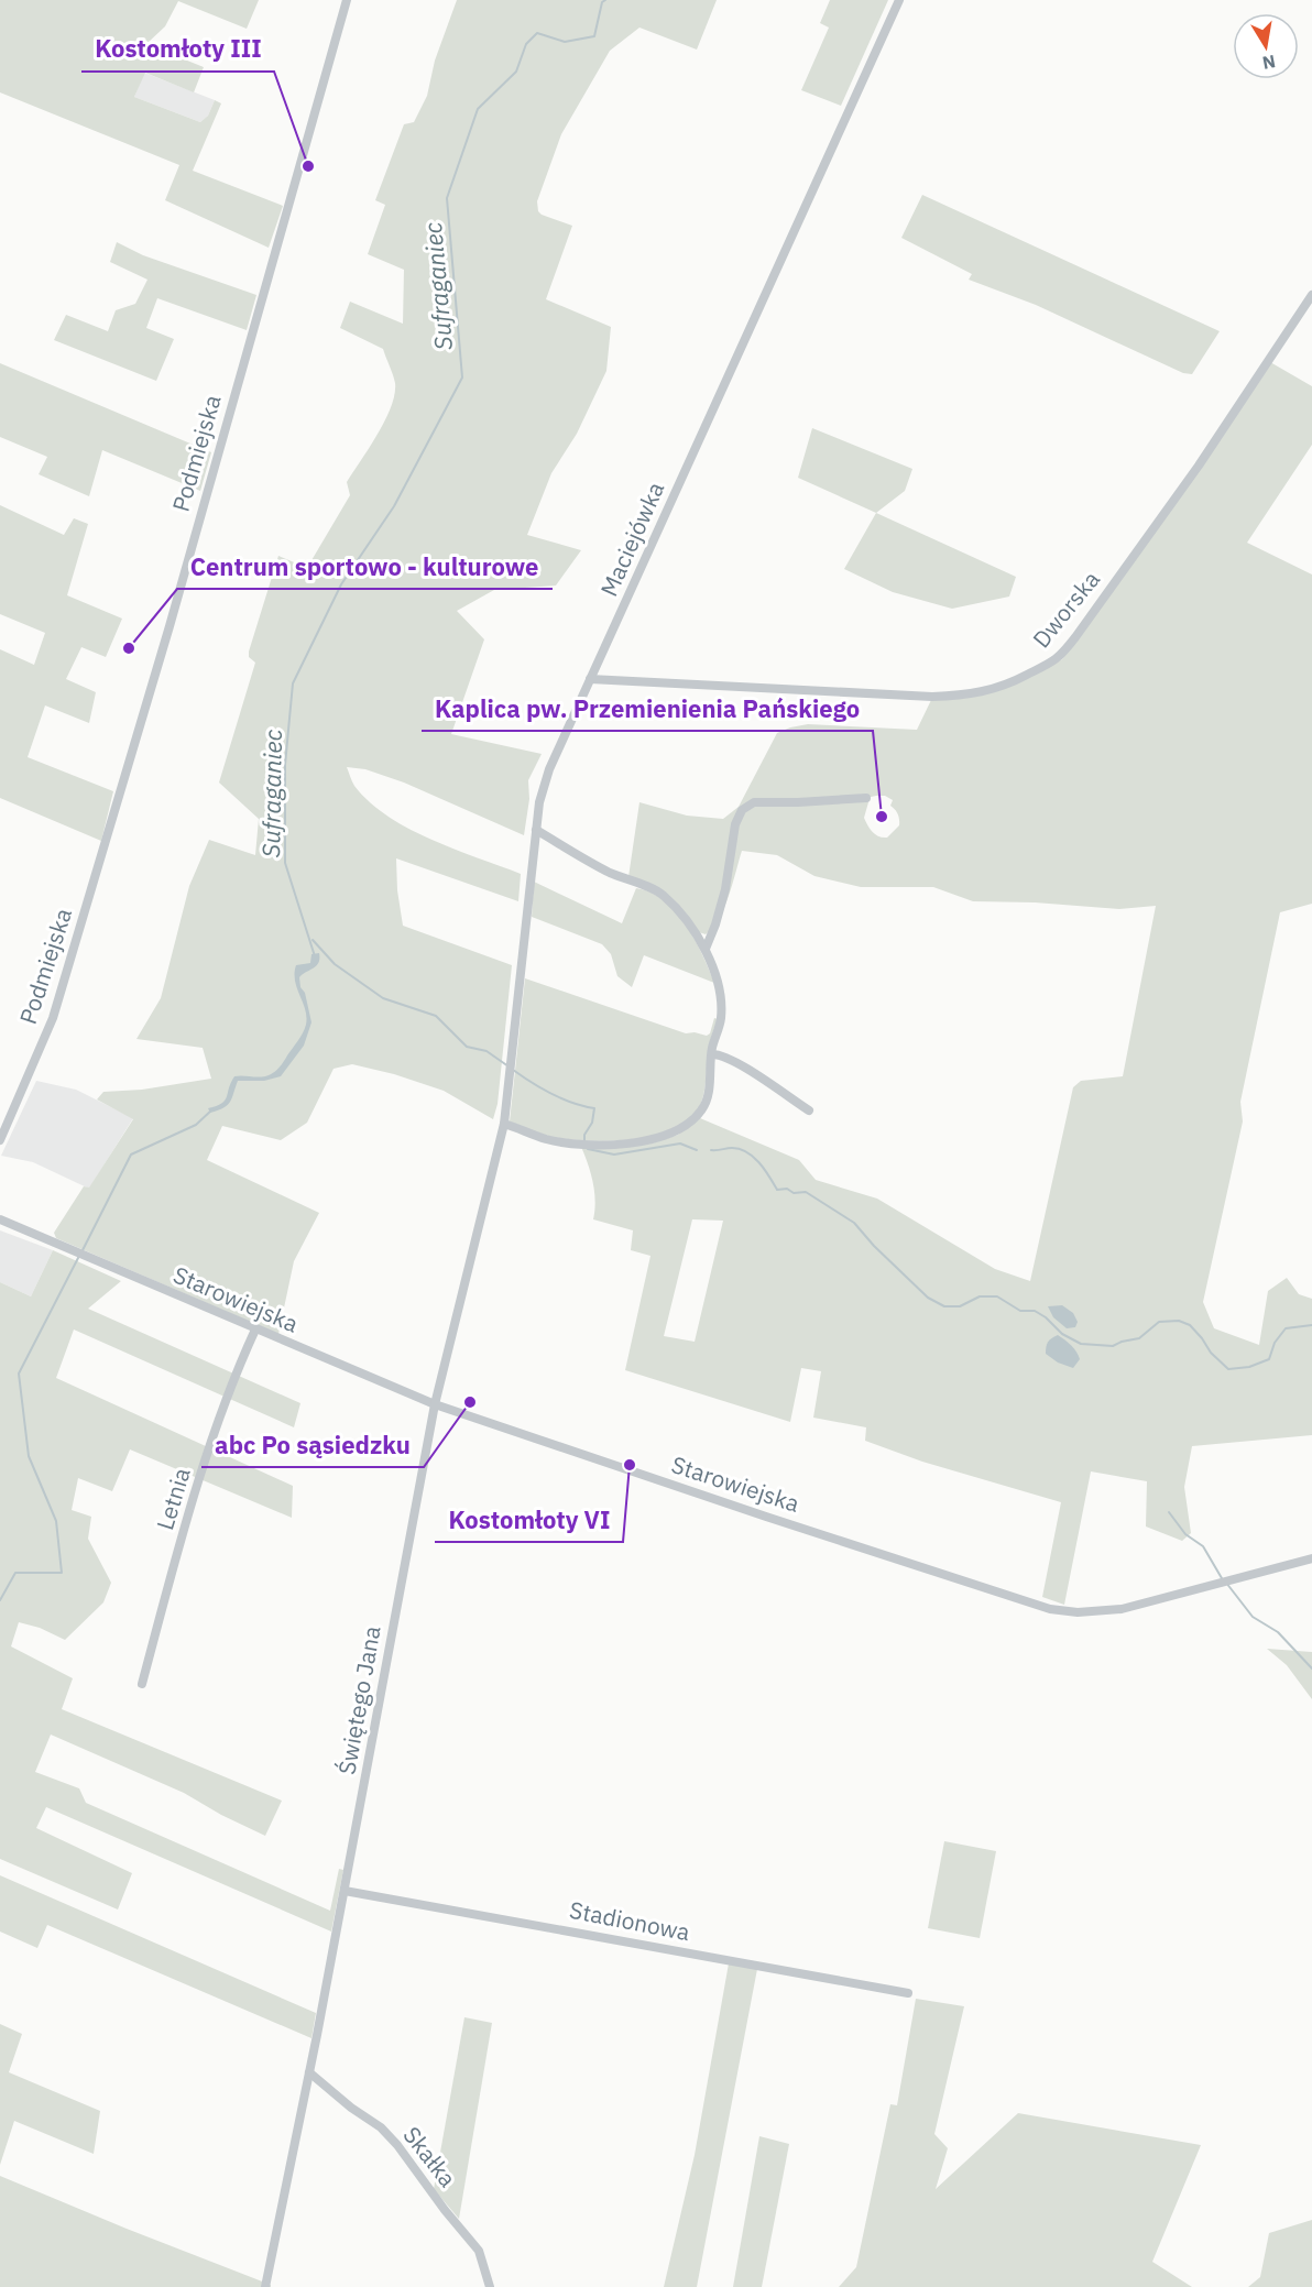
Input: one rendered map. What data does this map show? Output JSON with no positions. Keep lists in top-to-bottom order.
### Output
{
  "streets": {
    "street": [
      "Podmiejska",
      "Maciejówka",
      "Dworska",
      "Starowiejska",
      "Letnia",
      "Świętego Jana",
      "Stadionowa",
      "Skałka"
    ]
  },
  "crossings": [
    ["Maciejówka", "Dworska"],
    ["Maciejówka", "Świętego Jana"],
    ["Starowiejska", "Letnia"],
    ["Starowiejska", "Świętego Jana"],
    ["Świętego Jana", "Stadionowa"],
    ["Świętego Jana", "Skałka"]
  ],
  "water": ["Sufraganiec"],
  "places": [
    "Kostomłoty III",
    "Centrum sportowo - kulturowe",
    "Kaplica pw. Przemienienia Pańskiego",
    "abc Po sąsiedzku",
    "Kostomłoty VI"
  ],
  "north": "bottom"
}
